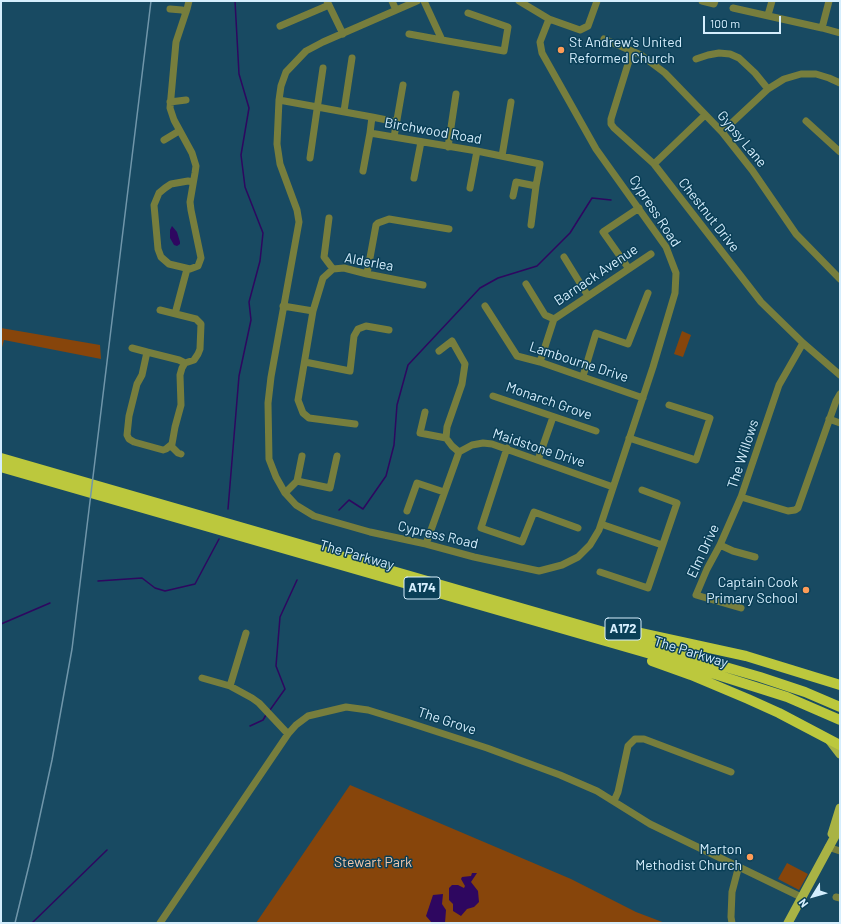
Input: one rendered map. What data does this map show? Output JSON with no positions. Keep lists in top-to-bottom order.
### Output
{
  "streets": {
    "highway": ["The Parkway", "A174", "A172"],
    "street": [
      "Birchwood Road",
      "Gypsy Lane",
      "Cypress Road",
      "Chestnut Drive",
      "Alderlea",
      "Barnack Avenue",
      "Lambourne Drive",
      "Monarch Grove",
      "Maidstone Drive",
      "The Willows",
      "Elm Drive",
      "The Grove"
    ]
  },
  "crossings": [
    ["Birchwood Road", "Cypress Road"],
    ["Gypsy Lane", "Chestnut Drive"],
    ["Cypress Road", "Lambourne Drive"],
    ["Cypress Road", "Maidstone Drive"],
    ["Chestnut Drive", "The Willows"],
    ["Barnack Avenue", "Lambourne Drive"],
    ["The Willows", "Elm Drive"],
    ["The Parkway", "A174"],
    ["The Parkway", "A172"]
  ],
  "parks": ["Stewart Park"],
  "places": ["St Andrew's United Reformed Church", "Captain Cook Primary School", "Marton Methodist Church"],
  "scale_bar": "100 m",
  "north": "bottom left"
}
